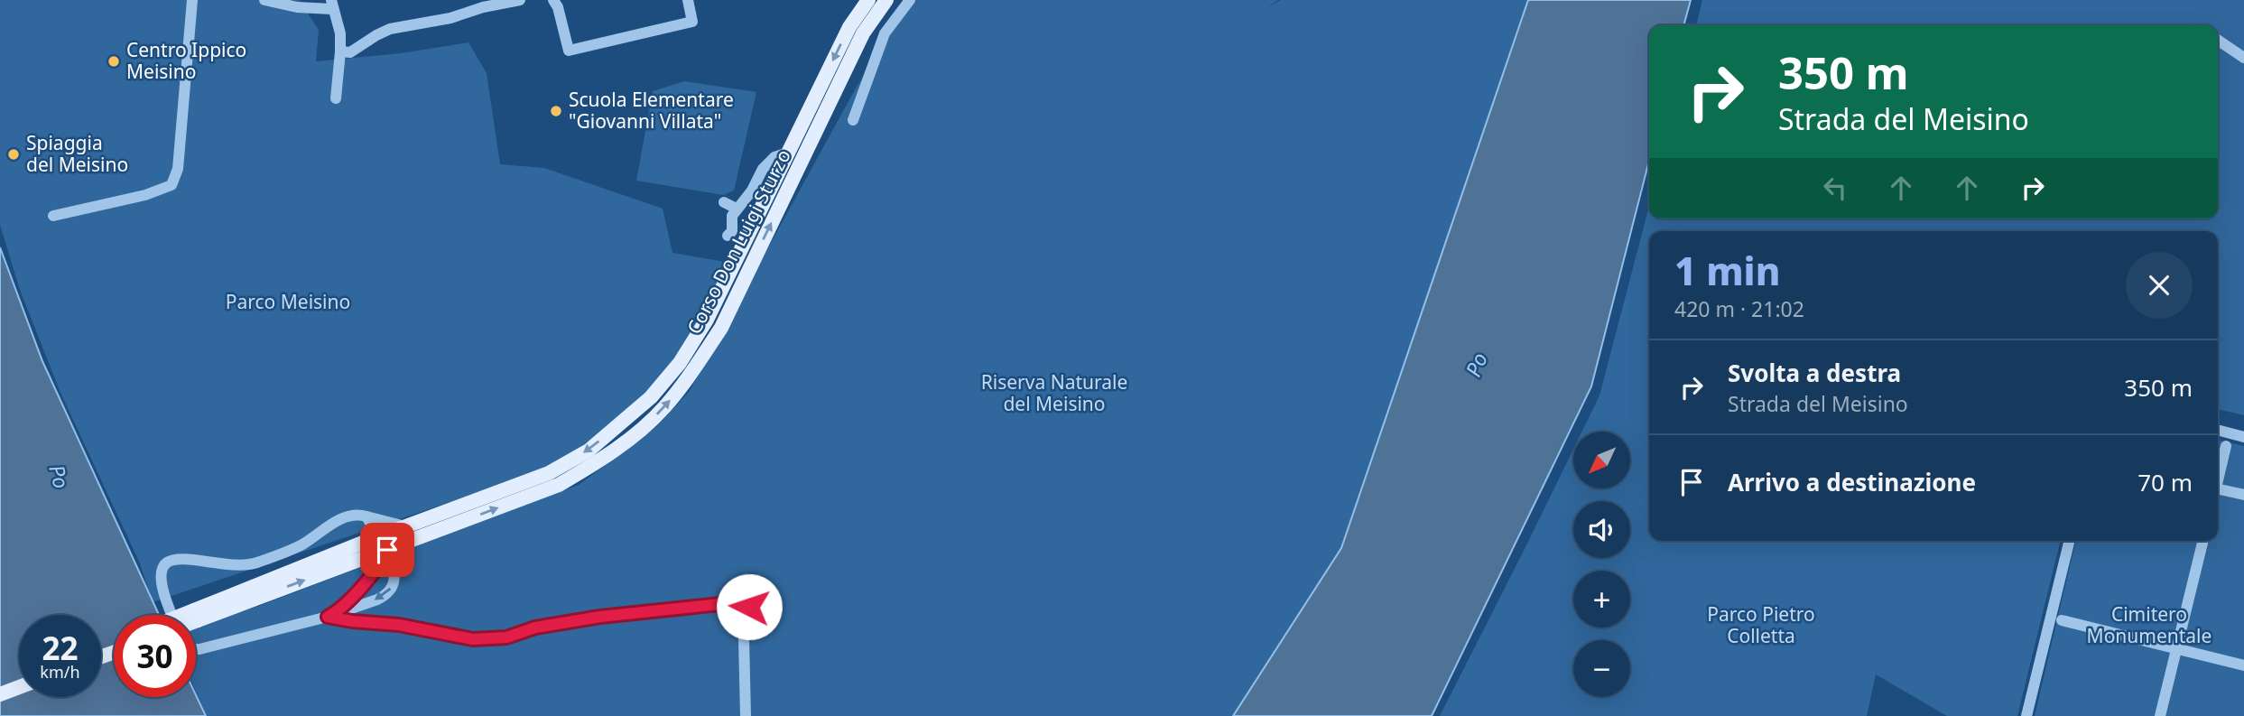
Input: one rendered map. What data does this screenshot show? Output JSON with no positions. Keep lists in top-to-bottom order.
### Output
{
  "streets": {
    "main road": ["Corso Don Luigi Sturzo"]
  },
  "water": ["Po"],
  "parks": [
    "Parco Meisino",
    "Riserva Naturale del Meisino",
    "Parco Pietro Colletta",
    "Cimitero Monumentale"
  ],
  "places": ["Centro Ippico Meisino", "Scuola Elementare \"Giovanni Villata\"", "Spiaggia del Meisino"],
  "north": "bottom left",
  "page": {
    "turn": ["350 m", "Strada del Meisino"],
    "heading": ["1 min", "420 m · 21:02"],
    "list": [
      {
        "name": "Svolta a destra",
        "note": "Strada del Meisino",
        "value": "350 m"
      },
      {
        "name": "Arrivo a destinazione",
        "value": "70 m"
      }
    ],
    "map_buttons": ["+", "−"],
    "speed": "22 km/h",
    "limit": "30"
  }
}
